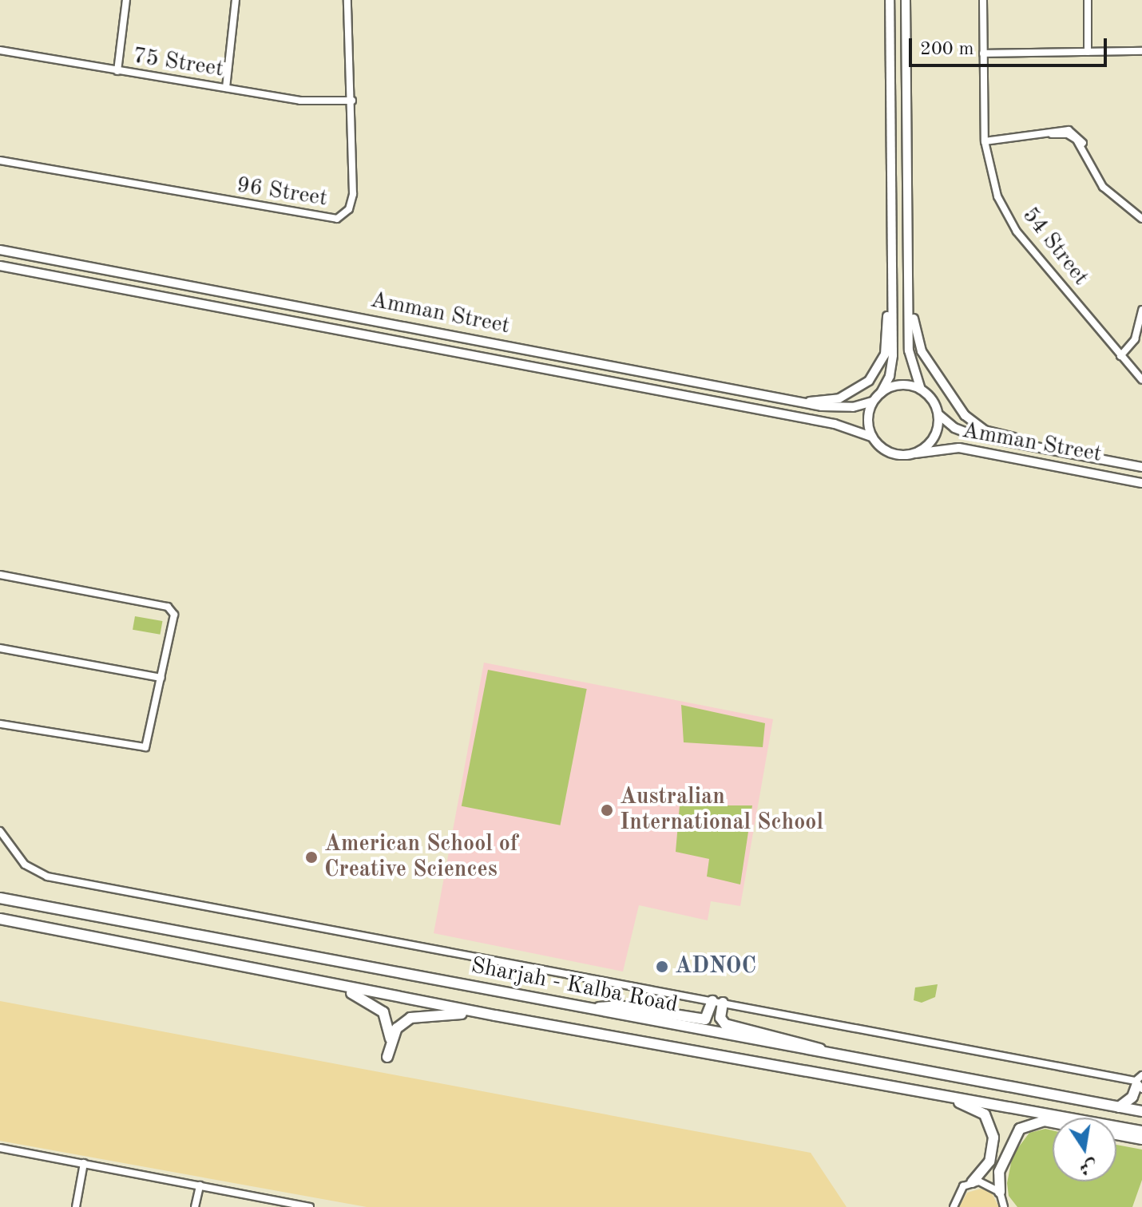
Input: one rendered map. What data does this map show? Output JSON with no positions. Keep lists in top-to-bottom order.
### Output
{
  "streets": {
    "highway": ["Sharjah - Kalba Road"],
    "main road": ["Amman Street"],
    "street": ["75 Street", "96 Street", "54 Street"]
  },
  "crossings": [
    ["75 Street", "96 Street"]
  ],
  "places": ["Australian International School", "American School of Creative Sciences", "ADNOC"],
  "scale_bar": "200 m",
  "north": "bottom"
}
